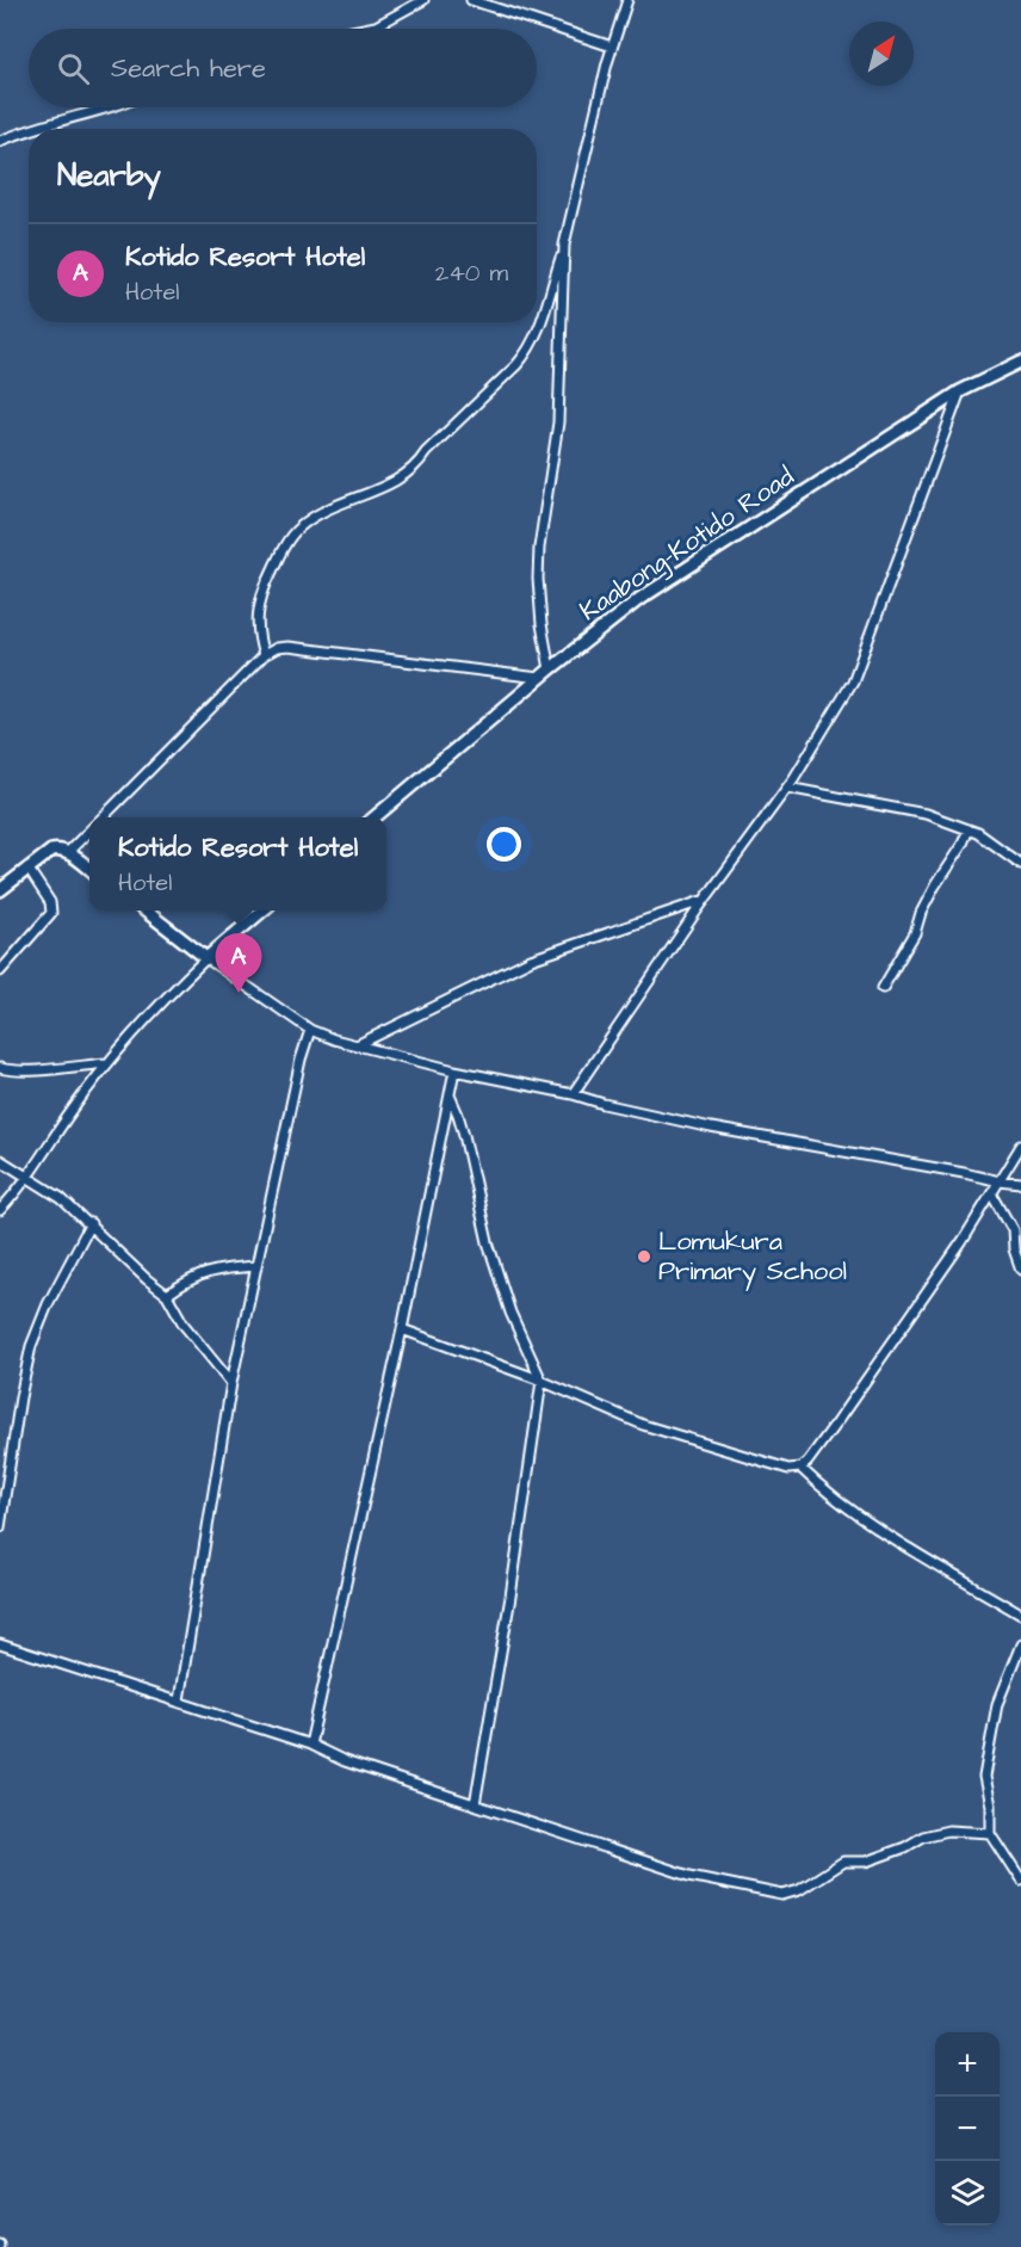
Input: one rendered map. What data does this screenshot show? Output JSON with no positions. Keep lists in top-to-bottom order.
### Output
{
  "streets": {
    "street": ["Kaabong-Kotido Road"]
  },
  "places": ["Lomukura Primary School"],
  "north": "top right",
  "page": {
    "search": "Search here",
    "heading": "Nearby",
    "list": [
      {
        "mark": "A",
        "name": "Kotido Resort Hotel",
        "note": "Hotel",
        "value": "240 m"
      }
    ],
    "popup": ["Kotido Resort Hotel", "Hotel"],
    "pins": "A",
    "map_buttons": ["+", "−"]
  }
}
